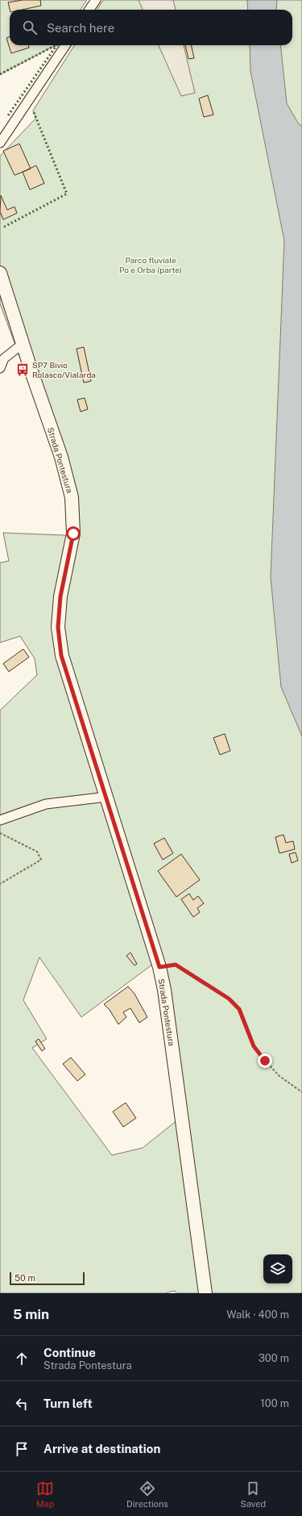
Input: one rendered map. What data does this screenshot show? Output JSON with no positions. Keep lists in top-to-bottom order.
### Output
{
  "streets": {
    "main road": ["Strada Pontestura"]
  },
  "parks": ["Parco fluviale Po e Orba (parte)"],
  "places": {
    "bus stop": ["SP7 Bivio Rolasco/Vialarda"]
  },
  "scale_bar": "50 m",
  "page": {
    "search": "Search here",
    "scale": "50 m",
    "heading": ["5 min", "Walk · 400 m"],
    "list": [
      ["Continue", "Strada Pontestura", "300 m"],
      ["Turn left", "100 m"],
      "Arrive at destination"
    ],
    "nav": ["Map", "Directions", "Saved"]
  }
}
